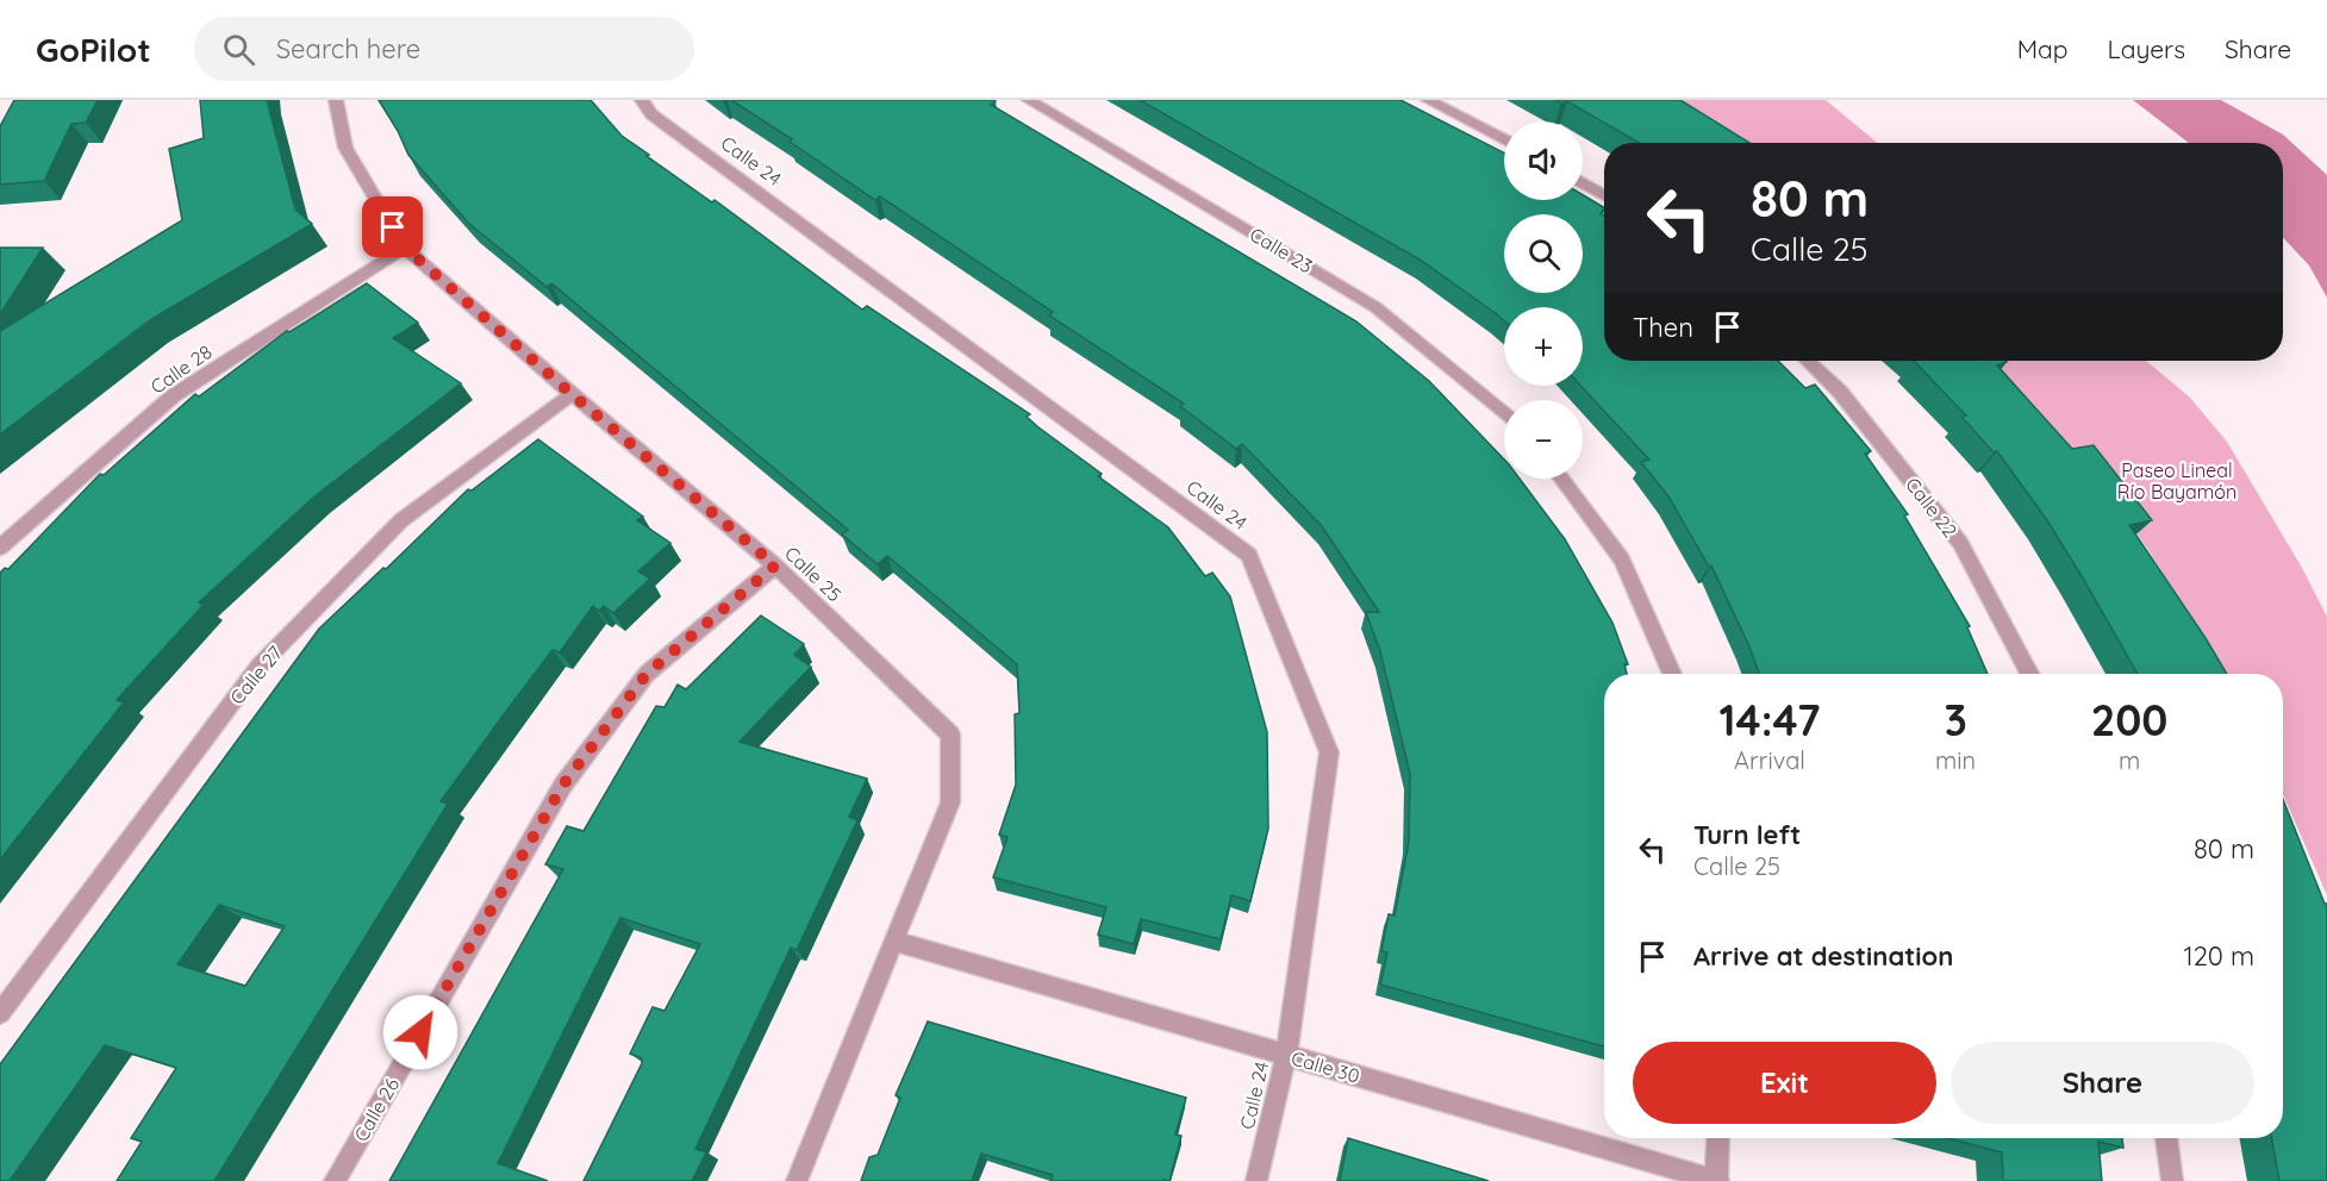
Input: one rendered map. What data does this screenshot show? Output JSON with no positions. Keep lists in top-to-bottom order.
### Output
{
  "streets": {
    "street": [
      "Calle 24",
      "Calle 23",
      "Calle 28",
      "Calle 22",
      "Calle 25",
      "Calle 27",
      "Calle 30",
      "Calle 26"
    ]
  },
  "crossings": [
    ["Calle 24", "Calle 30"],
    ["Calle 28", "Calle 25"],
    ["Calle 25", "Calle 27"],
    ["Calle 25", "Calle 30"],
    ["Calle 25", "Calle 26"]
  ],
  "parks": ["Paseo Lineal Río Bayamón"],
  "page": {
    "header": "GoPilot",
    "search": "Search here",
    "nav": ["Map", "Layers", "Share"],
    "map_buttons": ["+", "−"],
    "turn": ["80 m", "Calle 25"],
    "then": "Then",
    "eta": [
      "14:47",
      "Arrival",
      "3",
      "min",
      "200",
      "m"
    ],
    "list": [
      {
        "name": "Turn left",
        "note": "Calle 25",
        "value": "80 m"
      },
      {
        "name": "Arrive at destination",
        "value": "120 m"
      }
    ],
    "buttons": ["Exit", "Share"]
  }
}
